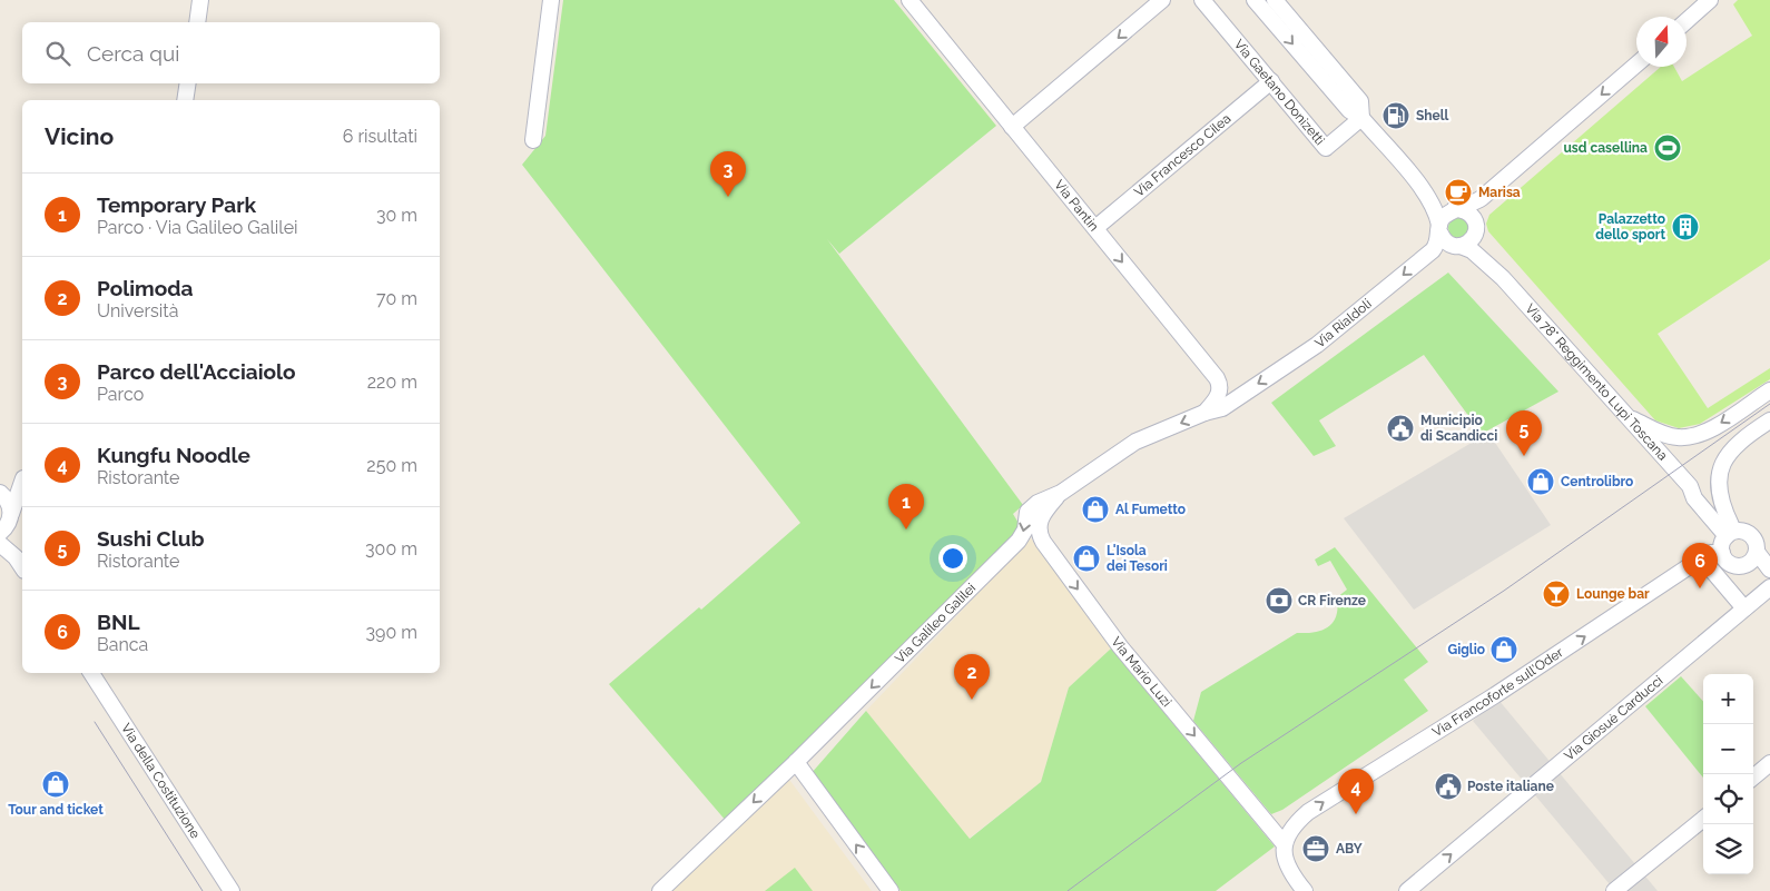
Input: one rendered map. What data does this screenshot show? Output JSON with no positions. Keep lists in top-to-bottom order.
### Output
{
  "streets": {
    "street": [
      "Via Gaetano Donizetti",
      "Via Francesco Cilea",
      "Via Pantin",
      "Via Rialdoli",
      "Via 78° Reggimento Lupi Toscana",
      "Via Galileo Galilei",
      "Via Mario Luzi",
      "Via Francoforte sull'Oder",
      "Via Giosuè Carducci",
      "Via della Costituzione"
    ]
  },
  "crossings": [
    ["Via Gaetano Donizetti", "Via Francesco Cilea"],
    ["Via Francesco Cilea", "Via Pantin"],
    ["Via Pantin", "Via Galileo Galilei"],
    ["Via Rialdoli", "Via 78° Reggimento Lupi Toscana"],
    ["Via Rialdoli", "Via Galileo Galilei"],
    ["Via 78° Reggimento Lupi Toscana", "Via Francoforte sull'Oder"],
    ["Via Galileo Galilei", "Via Mario Luzi"],
    ["Via Mario Luzi", "Via Francoforte sull'Oder"]
  ],
  "one_way": [
    "Via Pantin",
    "Via Rialdoli",
    "Via Galileo Galilei",
    "Via Mario Luzi",
    "Via Francoforte sull'Oder"
  ],
  "places": {
    "fuel station": ["Shell"],
    "sports": ["usd casellina"],
    "cafe": ["Marisa"],
    "building": ["Palazzetto dello sport"],
    "public building": ["Municipio di Scandicci", "Poste italiane"],
    "shop": [
      "Centrolibro",
      "Al Fumetto",
      "L'Isola dei Tesori",
      "Giglio",
      "Tour and ticket"
    ],
    "bar": ["Lounge bar"],
    "bank": ["CR Firenze"],
    "office": ["ABY"]
  },
  "north": "top",
  "page": {
    "search": "Cerca qui",
    "heading": ["Vicino", "6 risultati"],
    "pins": [
      "3",
      "5",
      "1",
      "6",
      "2",
      "4"
    ],
    "list": [
      {
        "mark": "1",
        "name": "Temporary Park",
        "note": "Parco · Via Galileo Galilei",
        "value": "30 m"
      },
      {
        "mark": "2",
        "name": "Polimoda",
        "note": "Università",
        "value": "70 m"
      },
      {
        "mark": "3",
        "name": "Parco dell'Acciaiolo",
        "note": "Parco",
        "value": "220 m"
      },
      {
        "mark": "4",
        "name": "Kungfu Noodle",
        "note": "Ristorante",
        "value": "250 m"
      },
      {
        "mark": "5",
        "name": "Sushi Club",
        "note": "Ristorante",
        "value": "300 m"
      },
      {
        "mark": "6",
        "name": "BNL",
        "note": "Banca",
        "value": "390 m"
      }
    ],
    "map_buttons": ["+", "−"]
  }
}
